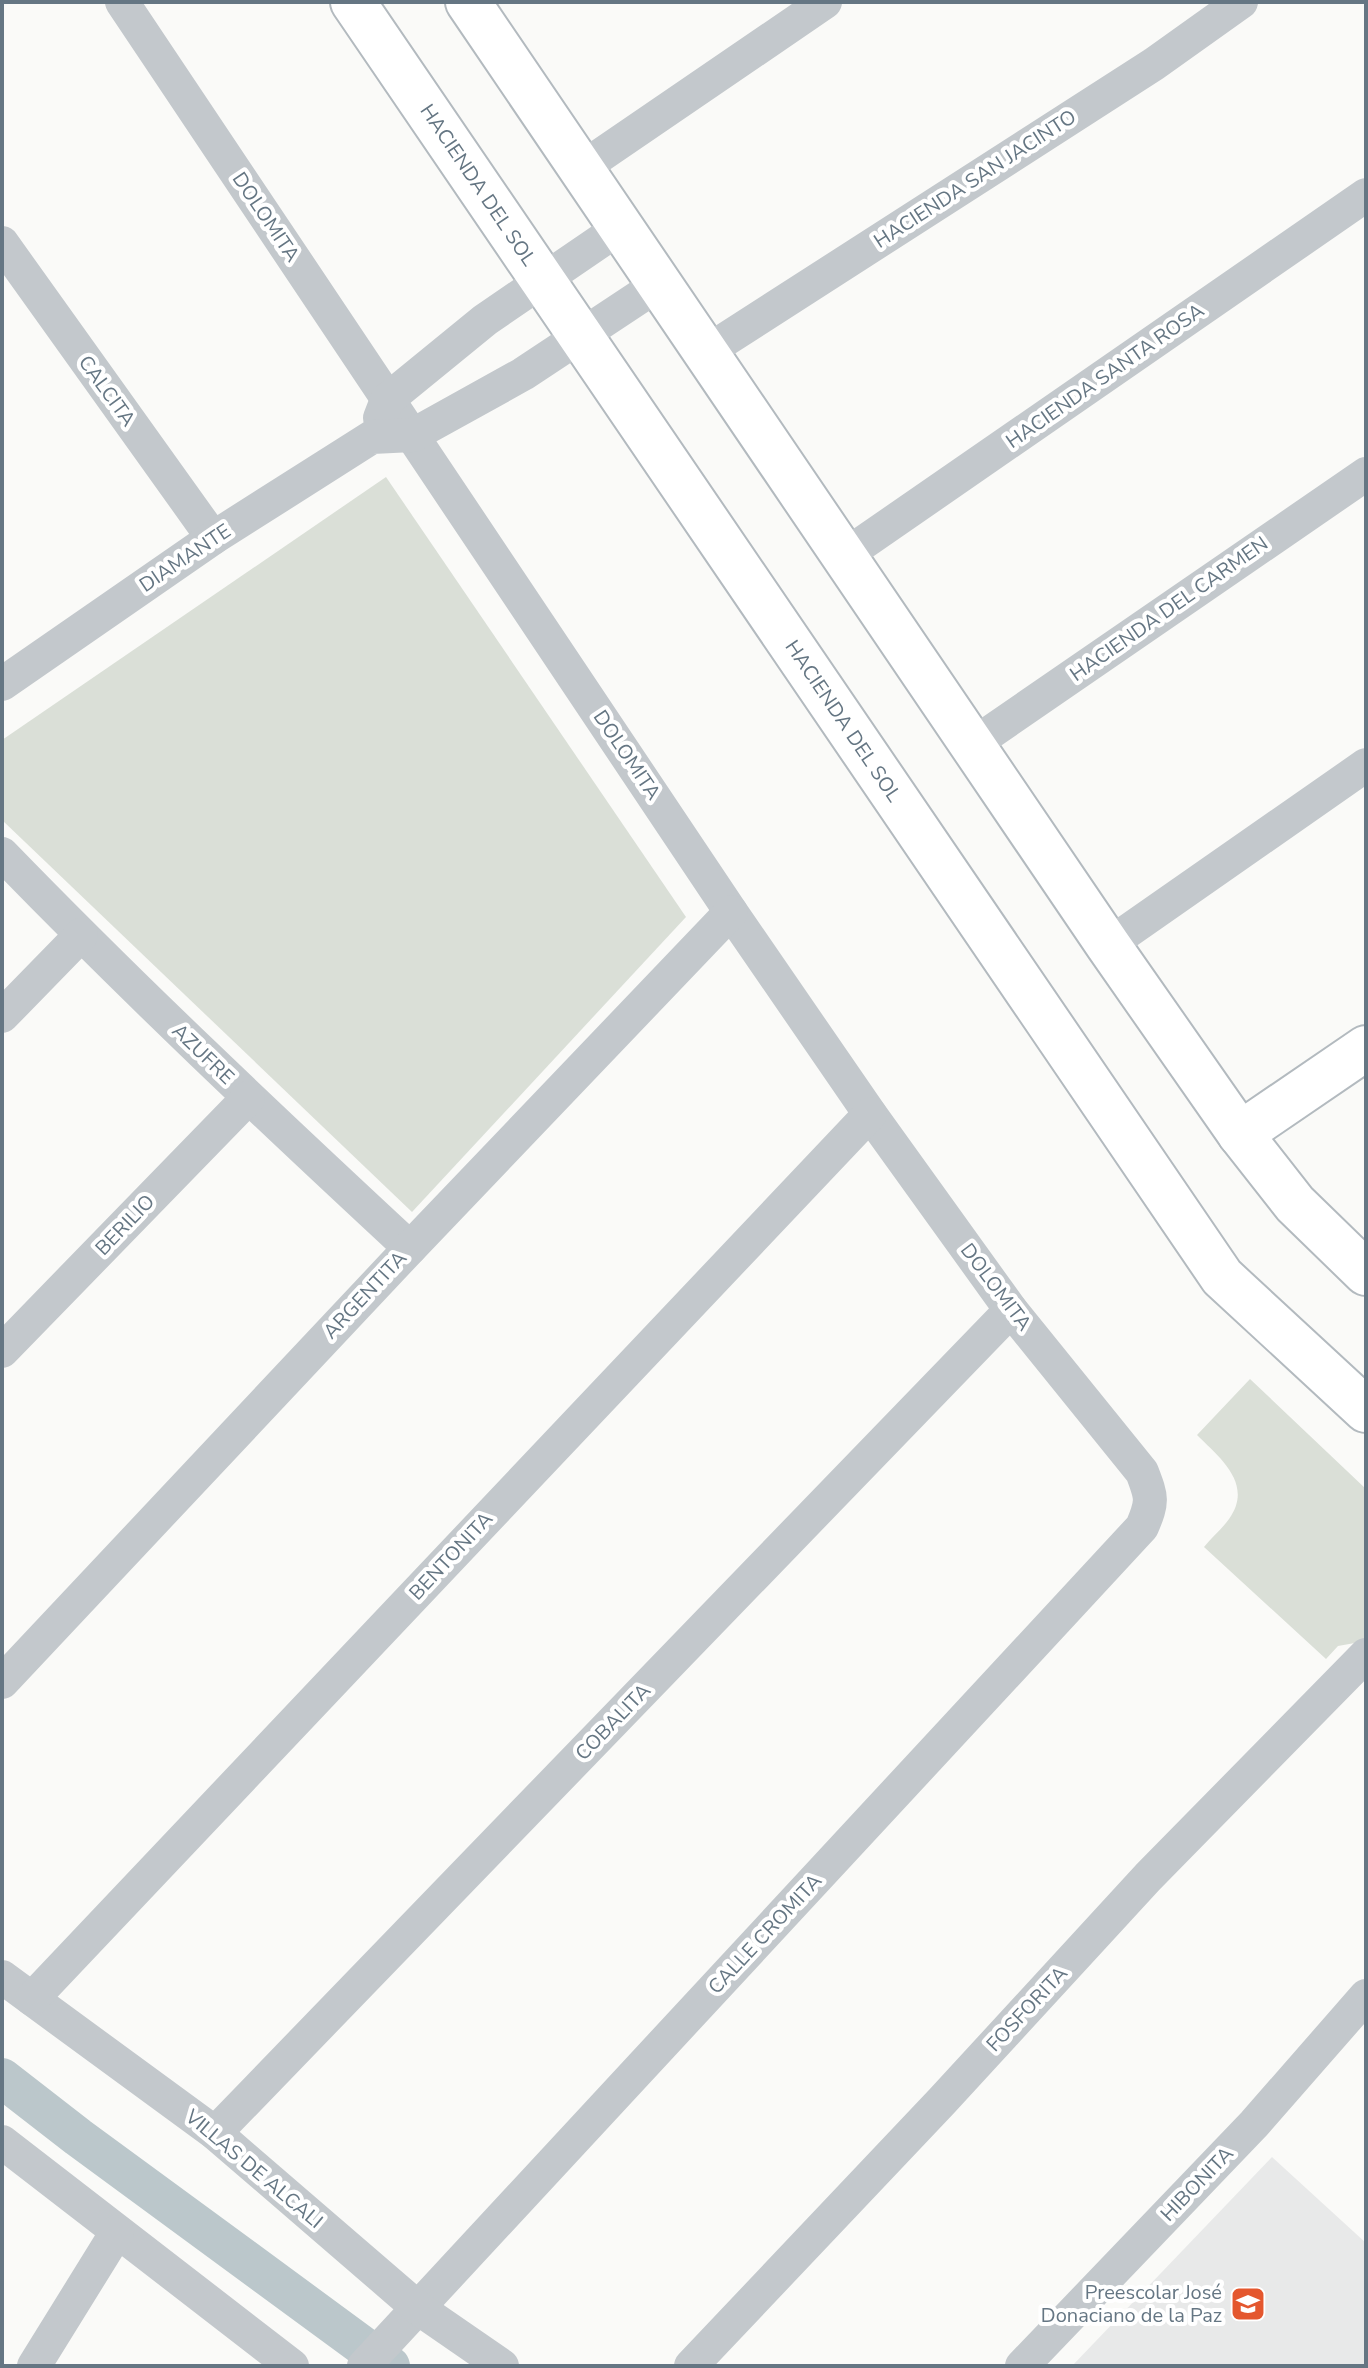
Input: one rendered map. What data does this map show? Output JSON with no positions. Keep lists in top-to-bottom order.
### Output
{
  "streets": {
    "street": [
      "HACIENDA SAN JACINTO",
      "HACIENDA DEL SOL",
      "DOLOMITA",
      "HACIENDA SANTA ROSA",
      "CALCITA",
      "DIAMANTE",
      "HACIENDA DEL CARMEN",
      "AZUFRE",
      "BERILIO",
      "ARGENTITA",
      "BENTONITA",
      "COBALITA",
      "CALLE CROMITA",
      "FOSFORITA",
      "VILLAS DE ALCALI",
      "HIBONITA"
    ]
  },
  "crossings": [
    ["DOLOMITA", "DIAMANTE"],
    ["DOLOMITA", "ARGENTITA"],
    ["DOLOMITA", "BENTONITA"],
    ["DOLOMITA", "COBALITA"],
    ["DOLOMITA", "CALLE CROMITA"],
    ["CALCITA", "DIAMANTE"],
    ["AZUFRE", "BERILIO"],
    ["AZUFRE", "ARGENTITA"],
    ["BENTONITA", "VILLAS DE ALCALI"],
    ["COBALITA", "VILLAS DE ALCALI"],
    ["CALLE CROMITA", "VILLAS DE ALCALI"]
  ],
  "places": {
    "school or university": ["Preescolar José Donaciano de la Paz"]
  }
}
